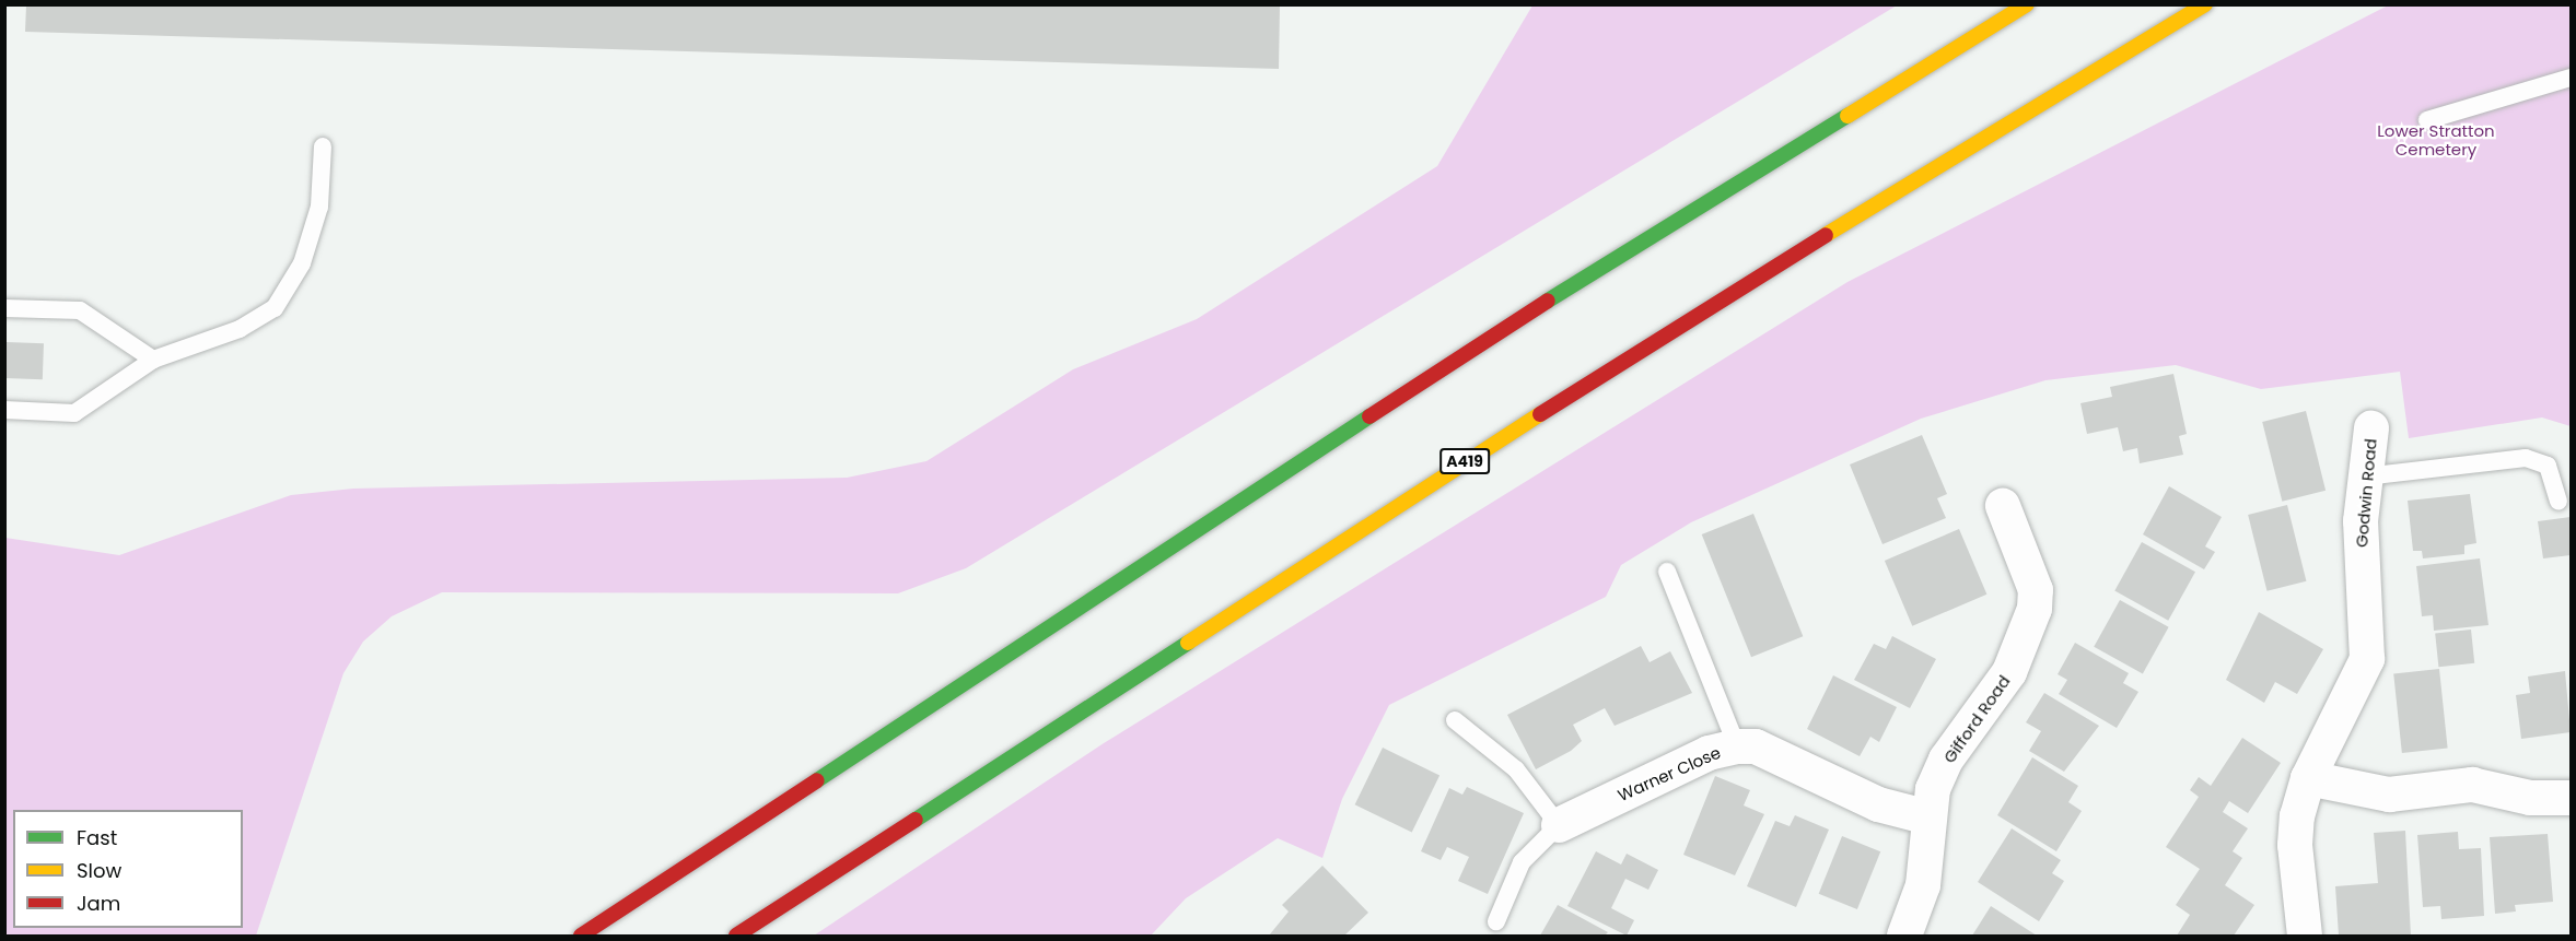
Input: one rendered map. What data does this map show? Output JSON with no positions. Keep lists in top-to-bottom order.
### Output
{
  "streets": {
    "highway": ["A419"],
    "street": ["Godwin Road", "Gifford Road", "Warner Close"]
  },
  "crossings": [
    ["Gifford Road", "Warner Close"]
  ],
  "parks": ["Lower Stratton Cemetery"],
  "legend": ["Fast", "Slow", "Jam"]
}
